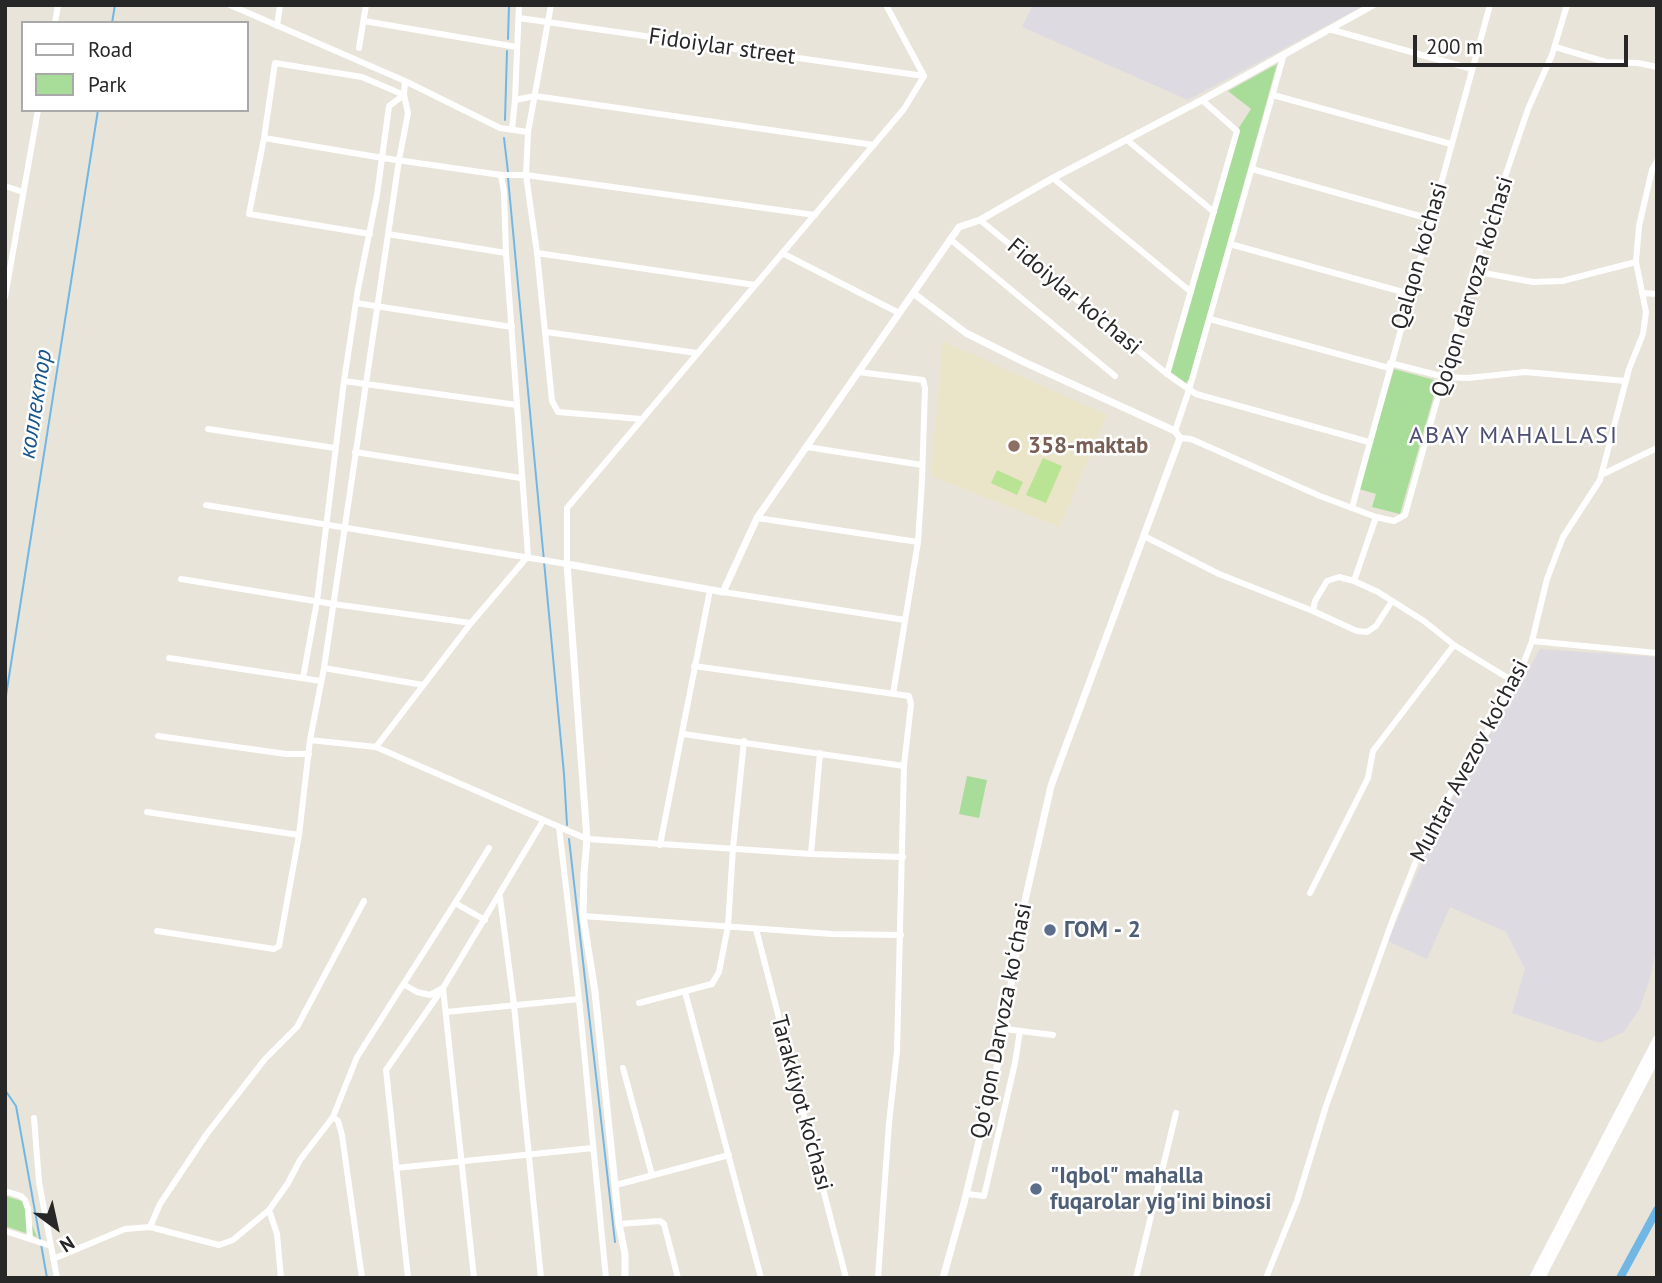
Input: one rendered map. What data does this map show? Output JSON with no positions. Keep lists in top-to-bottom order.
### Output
{
  "streets": {
    "street": [
      "Fidoiylar street",
      "Qalqon ko'chasi",
      "Qo'qon darvoza ko'chasi",
      "Fidoiylar ko'chasi",
      "Muhtar Avezov ko'chasi",
      "Qoʻqon Darvoza koʻchasi",
      "Tarakkiyot ko'chasi"
    ]
  },
  "crossings": [
    ["Qalqon ko'chasi", "Fidoiylar ko'chasi"]
  ],
  "districts": ["ABAY MAHALLASI"],
  "water": ["коллектор"],
  "places": ["358-maktab", "ГОМ - 2", "\"Iqbol\" mahalla fuqarolar yig'ini binosi"],
  "legend": ["Road", "Park"],
  "scale_bar": "200 m",
  "north": "bottom right"
}
